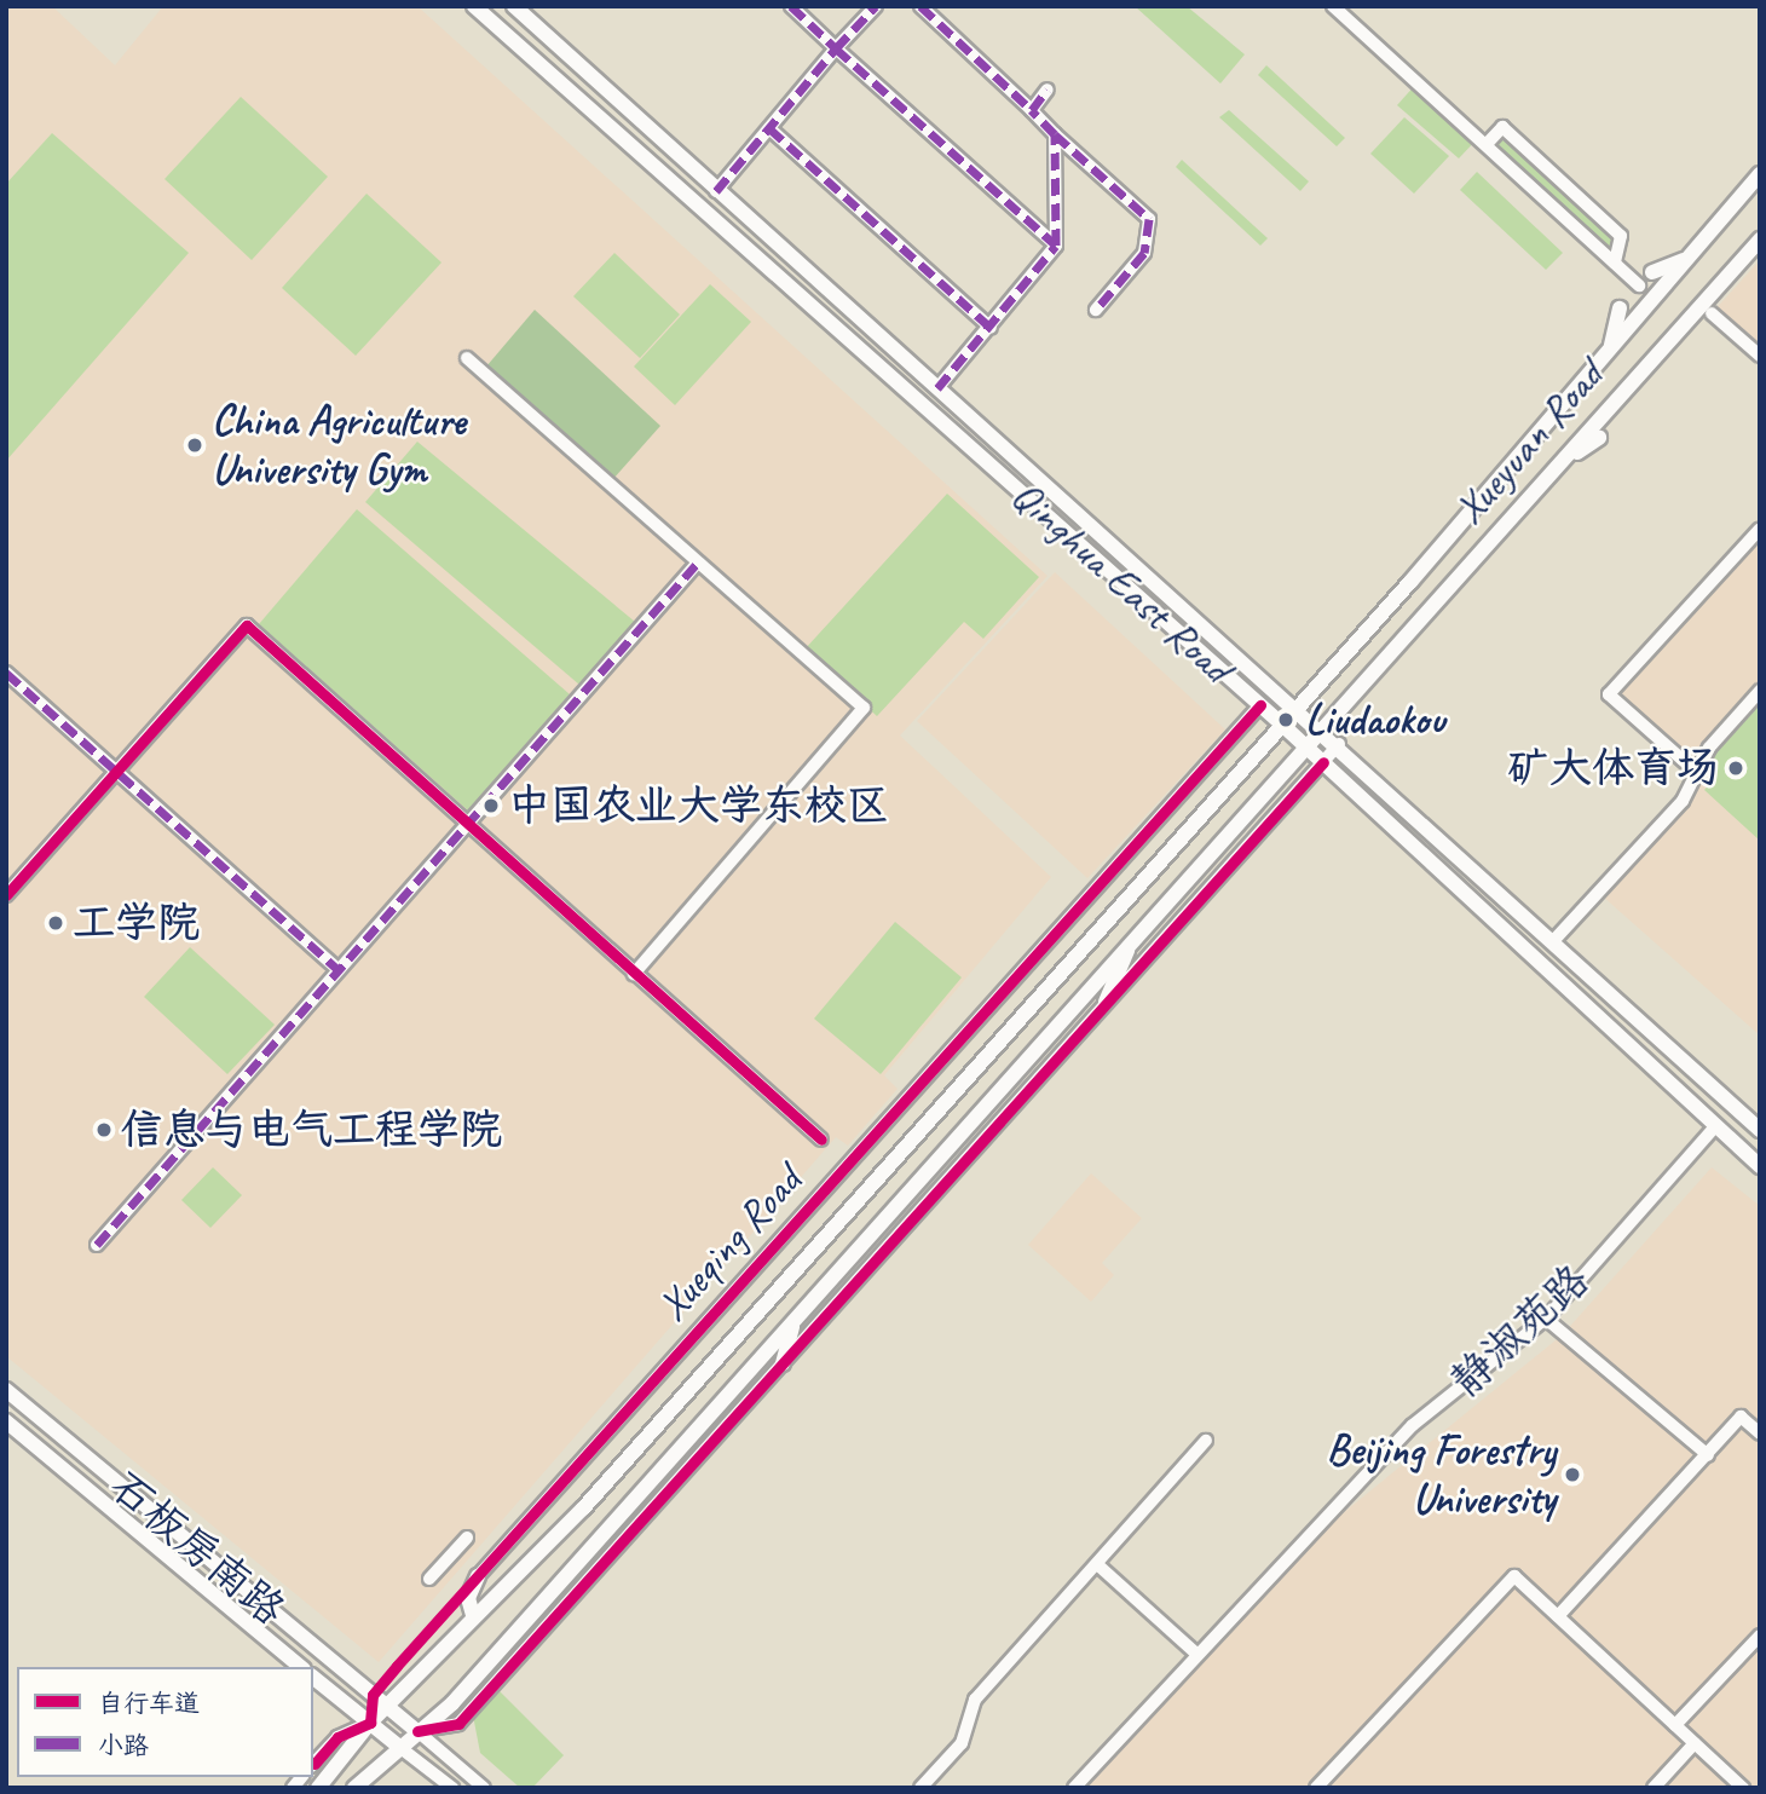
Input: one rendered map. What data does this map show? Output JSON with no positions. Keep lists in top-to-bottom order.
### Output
{
  "streets": {
    "main road": [
      "Xueyuan Road",
      "Qinghua East Road",
      "Xueqing Road",
      "石板房南路"
    ],
    "street": ["静淑苑路"]
  },
  "crossings": [
    ["Xueyuan Road", "Qinghua East Road"],
    ["Xueyuan Road", "Xueqing Road"],
    ["Qinghua East Road", "Xueqing Road"],
    ["Qinghua East Road", "静淑苑路"],
    ["Xueqing Road", "石板房南路"]
  ],
  "places": [
    "China Agriculture University Gym",
    "Liudaokou",
    "矿大体育场",
    "中国农业大学东校区",
    "工学院",
    "信息与电气工程学院",
    "Beijing Forestry University"
  ],
  "legend": ["自行车道", "小路"]
}
